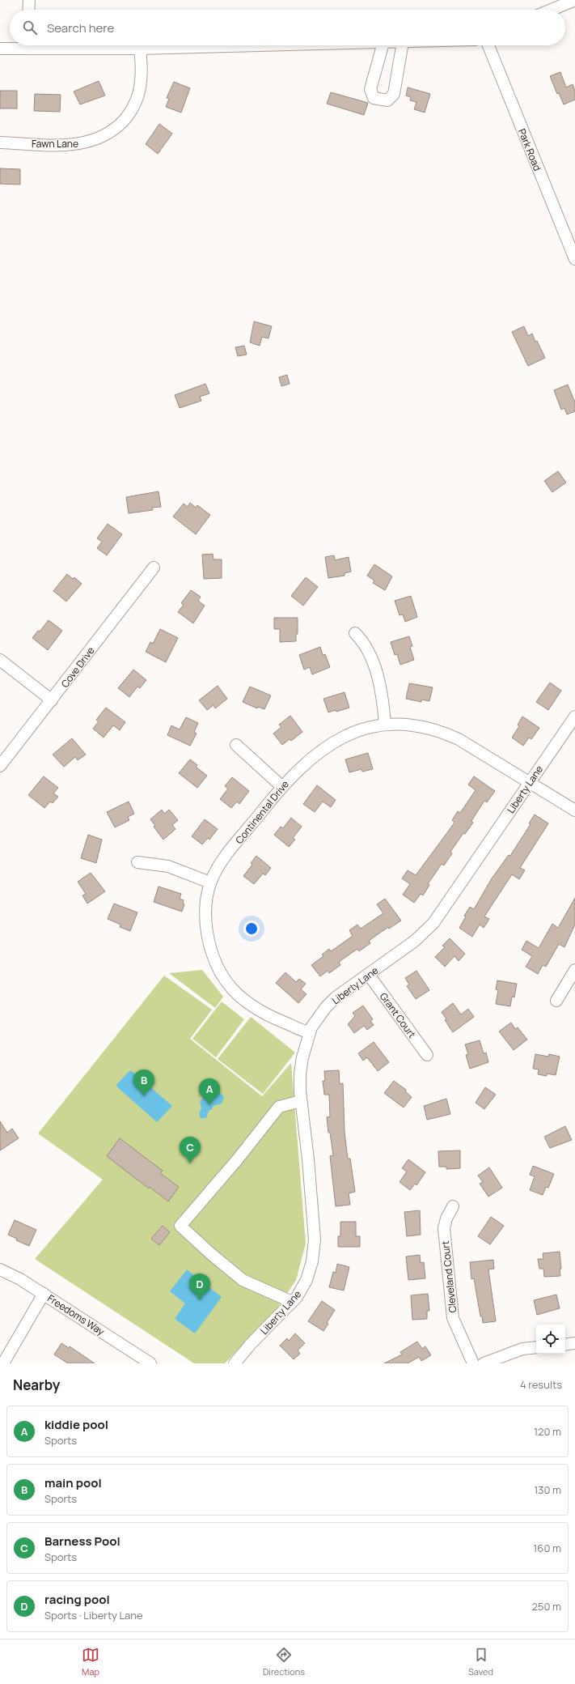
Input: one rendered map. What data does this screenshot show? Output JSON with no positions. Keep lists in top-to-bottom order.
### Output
{
  "streets": {
    "street": [
      "Fawn Lane",
      "Park Road",
      "Cove Drive",
      "Liberty Lane",
      "Continental Drive",
      "Grant Court",
      "Cleveland Court",
      "Freedoms Way"
    ]
  },
  "crossings": [
    ["Liberty Lane", "Continental Drive"],
    ["Liberty Lane", "Grant Court"]
  ],
  "page": {
    "search": "Search here",
    "pins": [
      "B",
      "A",
      "C",
      "D"
    ],
    "heading": ["Nearby", "4 results"],
    "list": [
      {
        "mark": "A",
        "name": "kiddie pool",
        "note": "Sports",
        "value": "120 m"
      },
      {
        "mark": "B",
        "name": "main pool",
        "note": "Sports",
        "value": "130 m"
      },
      {
        "mark": "C",
        "name": "Barness Pool",
        "note": "Sports",
        "value": "160 m"
      },
      {
        "mark": "D",
        "name": "racing pool",
        "note": "Sports · Liberty Lane",
        "value": "250 m"
      }
    ],
    "nav": ["Map", "Directions", "Saved"]
  }
}
